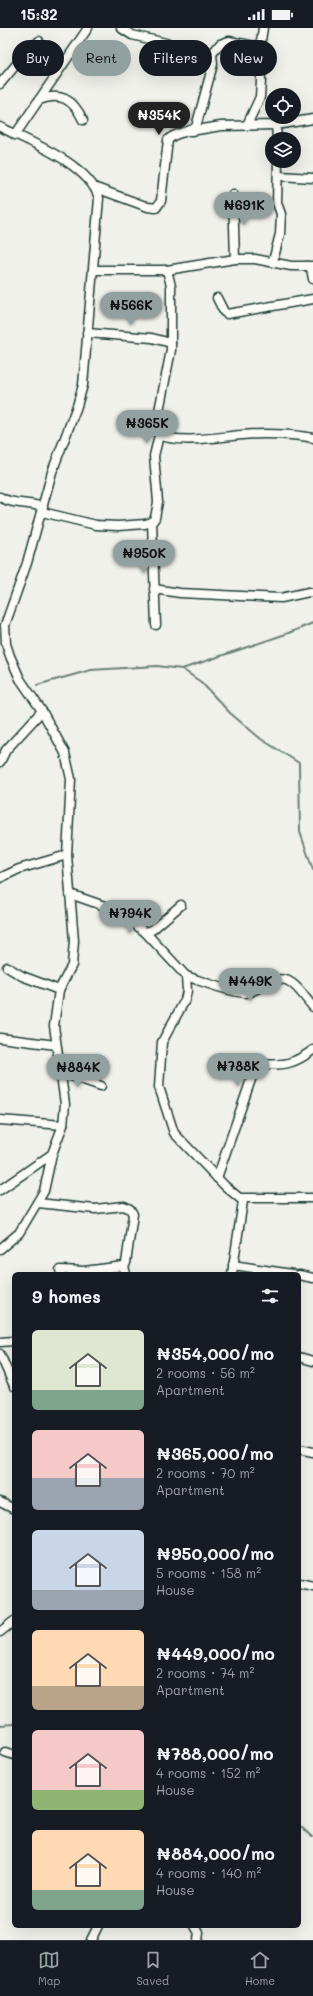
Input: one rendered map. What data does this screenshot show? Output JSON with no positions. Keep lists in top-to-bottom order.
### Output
{
  "page": {
    "status": "15:32",
    "chip": [
      "Buy",
      "Rent",
      "Filters",
      "New"
    ],
    "price": [
      "₦354K",
      "₦691K",
      "₦566K",
      "₦365K",
      "₦950K",
      "₦794K",
      "₦449K",
      "₦788K",
      "₦884K"
    ],
    "heading": "9 homes",
    "list": [
      {
        "name": "₦354,000/mo",
        "note": "2 rooms · 56 m² · Apartment"
      },
      {
        "name": "₦365,000/mo",
        "note": "2 rooms · 70 m² · Apartment"
      },
      {
        "name": "₦950,000/mo",
        "note": "5 rooms · 158 m² · House"
      },
      {
        "name": "₦449,000/mo",
        "note": "2 rooms · 74 m² · Apartment"
      },
      {
        "name": "₦788,000/mo",
        "note": "4 rooms · 152 m² · House"
      },
      {
        "name": "₦884,000/mo",
        "note": "4 rooms · 140 m² · House"
      }
    ],
    "tabs": ["Map", "Saved", "Home"]
  }
}
